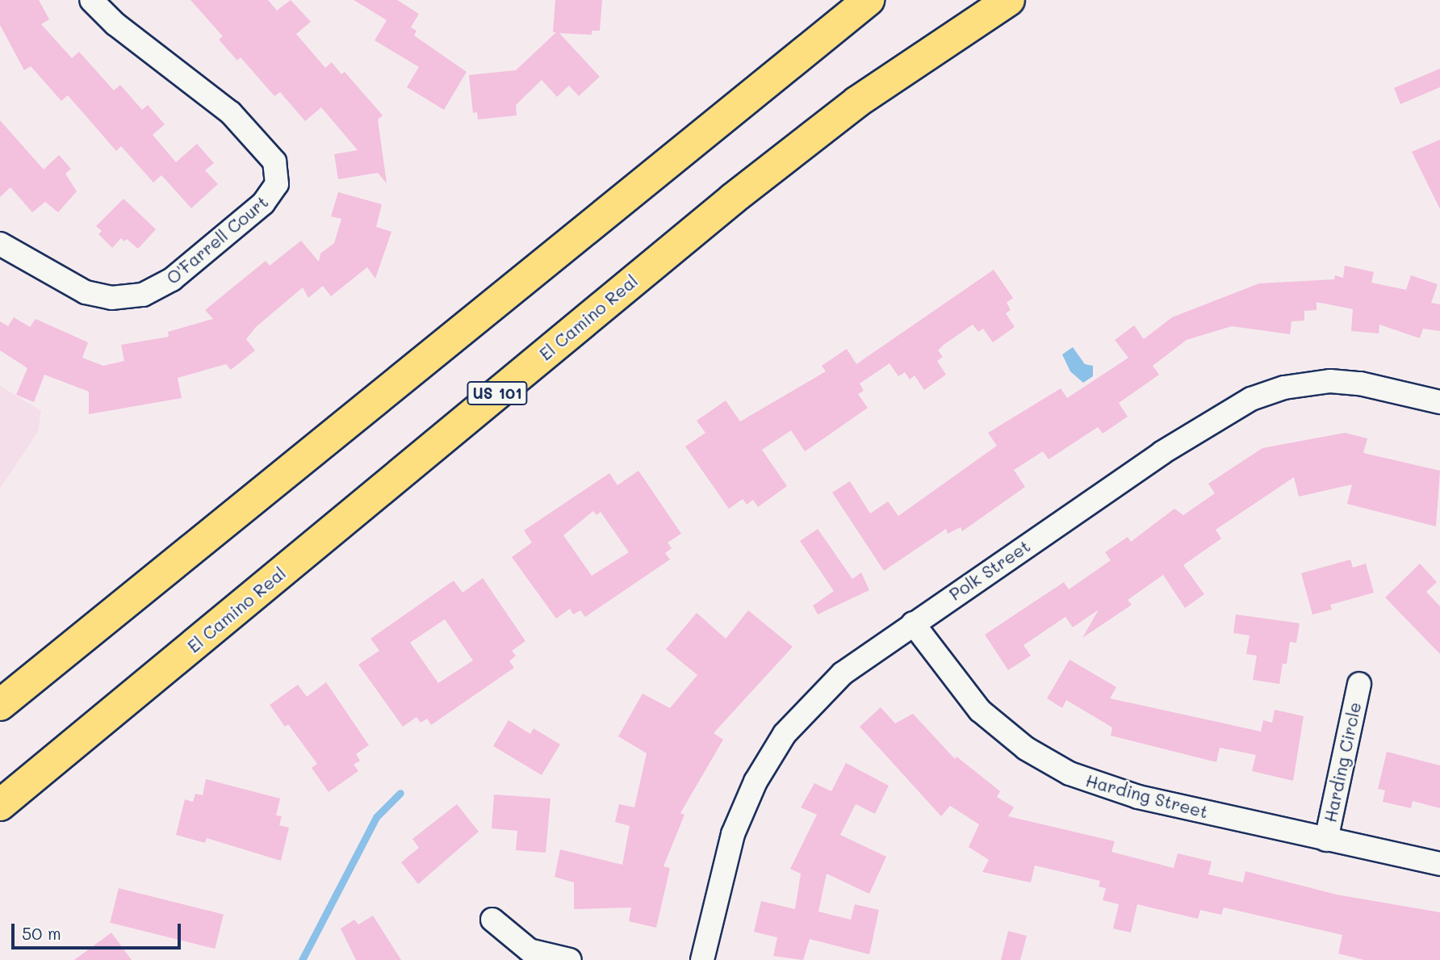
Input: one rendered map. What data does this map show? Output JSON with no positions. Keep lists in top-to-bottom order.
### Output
{
  "streets": {
    "highway": ["El Camino Real", "US 101"],
    "street": [
      "O'Farrell Court",
      "Polk Street",
      "Harding Circle",
      "Harding Street"
    ]
  },
  "crossings": [
    ["Polk Street", "Harding Street"],
    ["Harding Circle", "Harding Street"]
  ],
  "scale_bar": "50 m"
}
